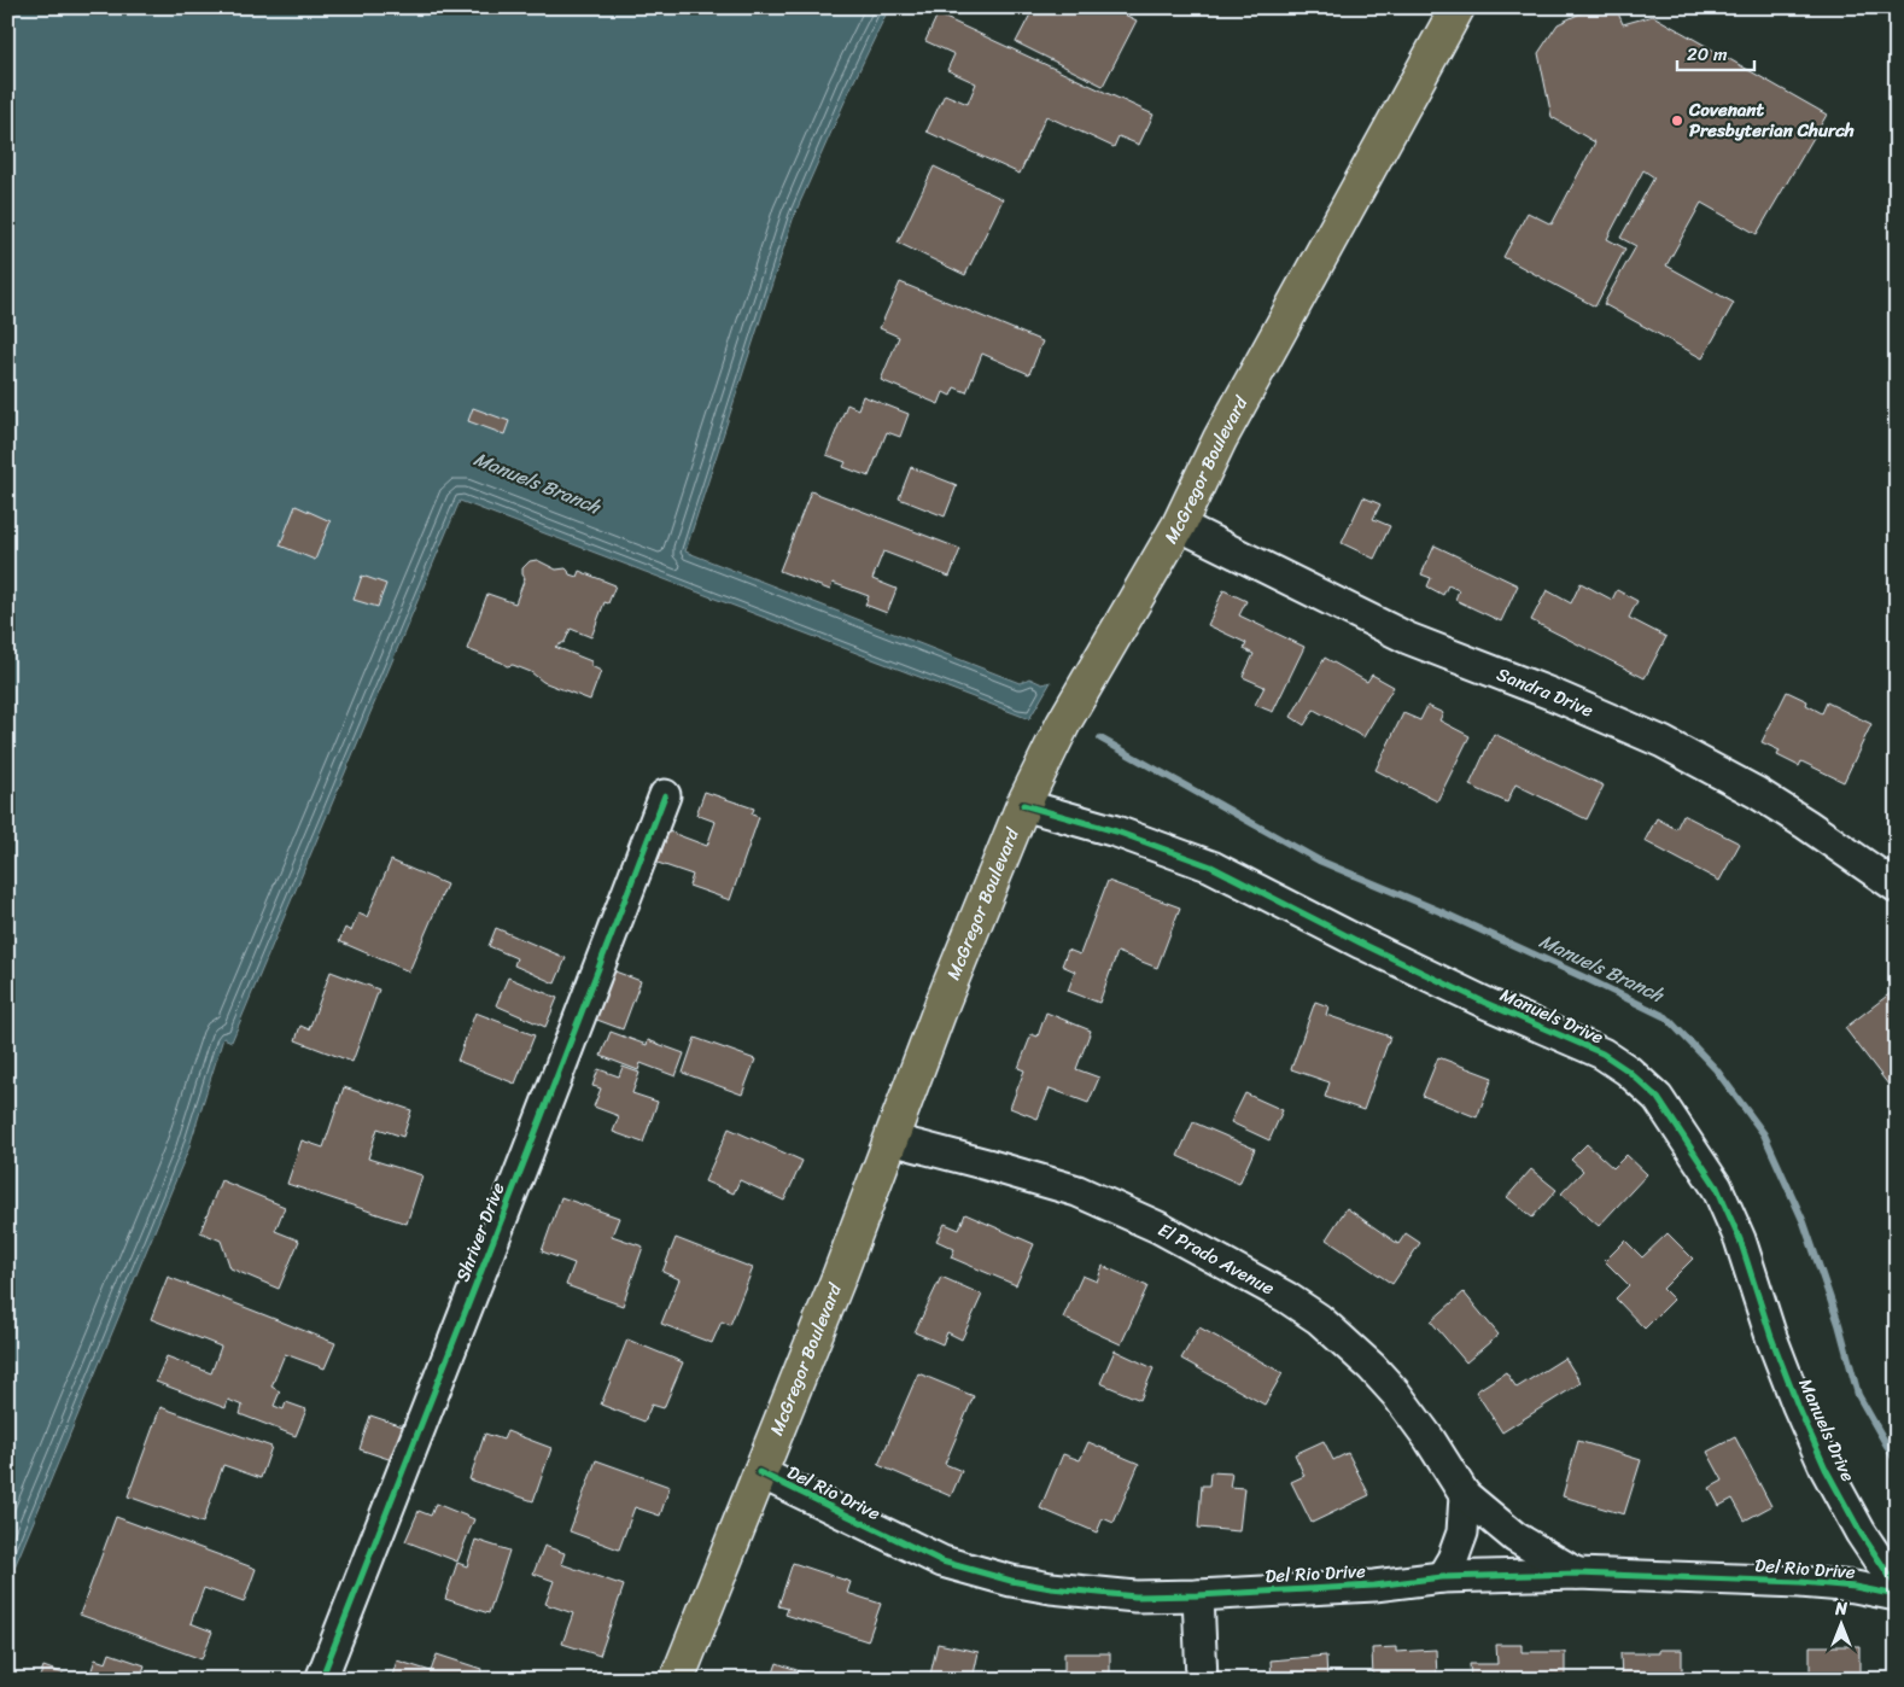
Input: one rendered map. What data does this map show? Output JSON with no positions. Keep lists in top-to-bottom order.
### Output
{
  "streets": {
    "main road": ["McGregor Boulevard"],
    "street": [
      "Sandra Drive",
      "Manuels Drive",
      "Shriver Drive",
      "El Prado Avenue",
      "Del Rio Drive"
    ]
  },
  "crossings": [
    ["McGregor Boulevard", "Sandra Drive"],
    ["McGregor Boulevard", "Manuels Drive"],
    ["McGregor Boulevard", "El Prado Avenue"],
    ["McGregor Boulevard", "Del Rio Drive"],
    ["El Prado Avenue", "Del Rio Drive"]
  ],
  "water": ["Manuels Branch"],
  "places": ["Covenant Presbyterian Church"],
  "scale_bar": "20 m",
  "north": "top"
}
